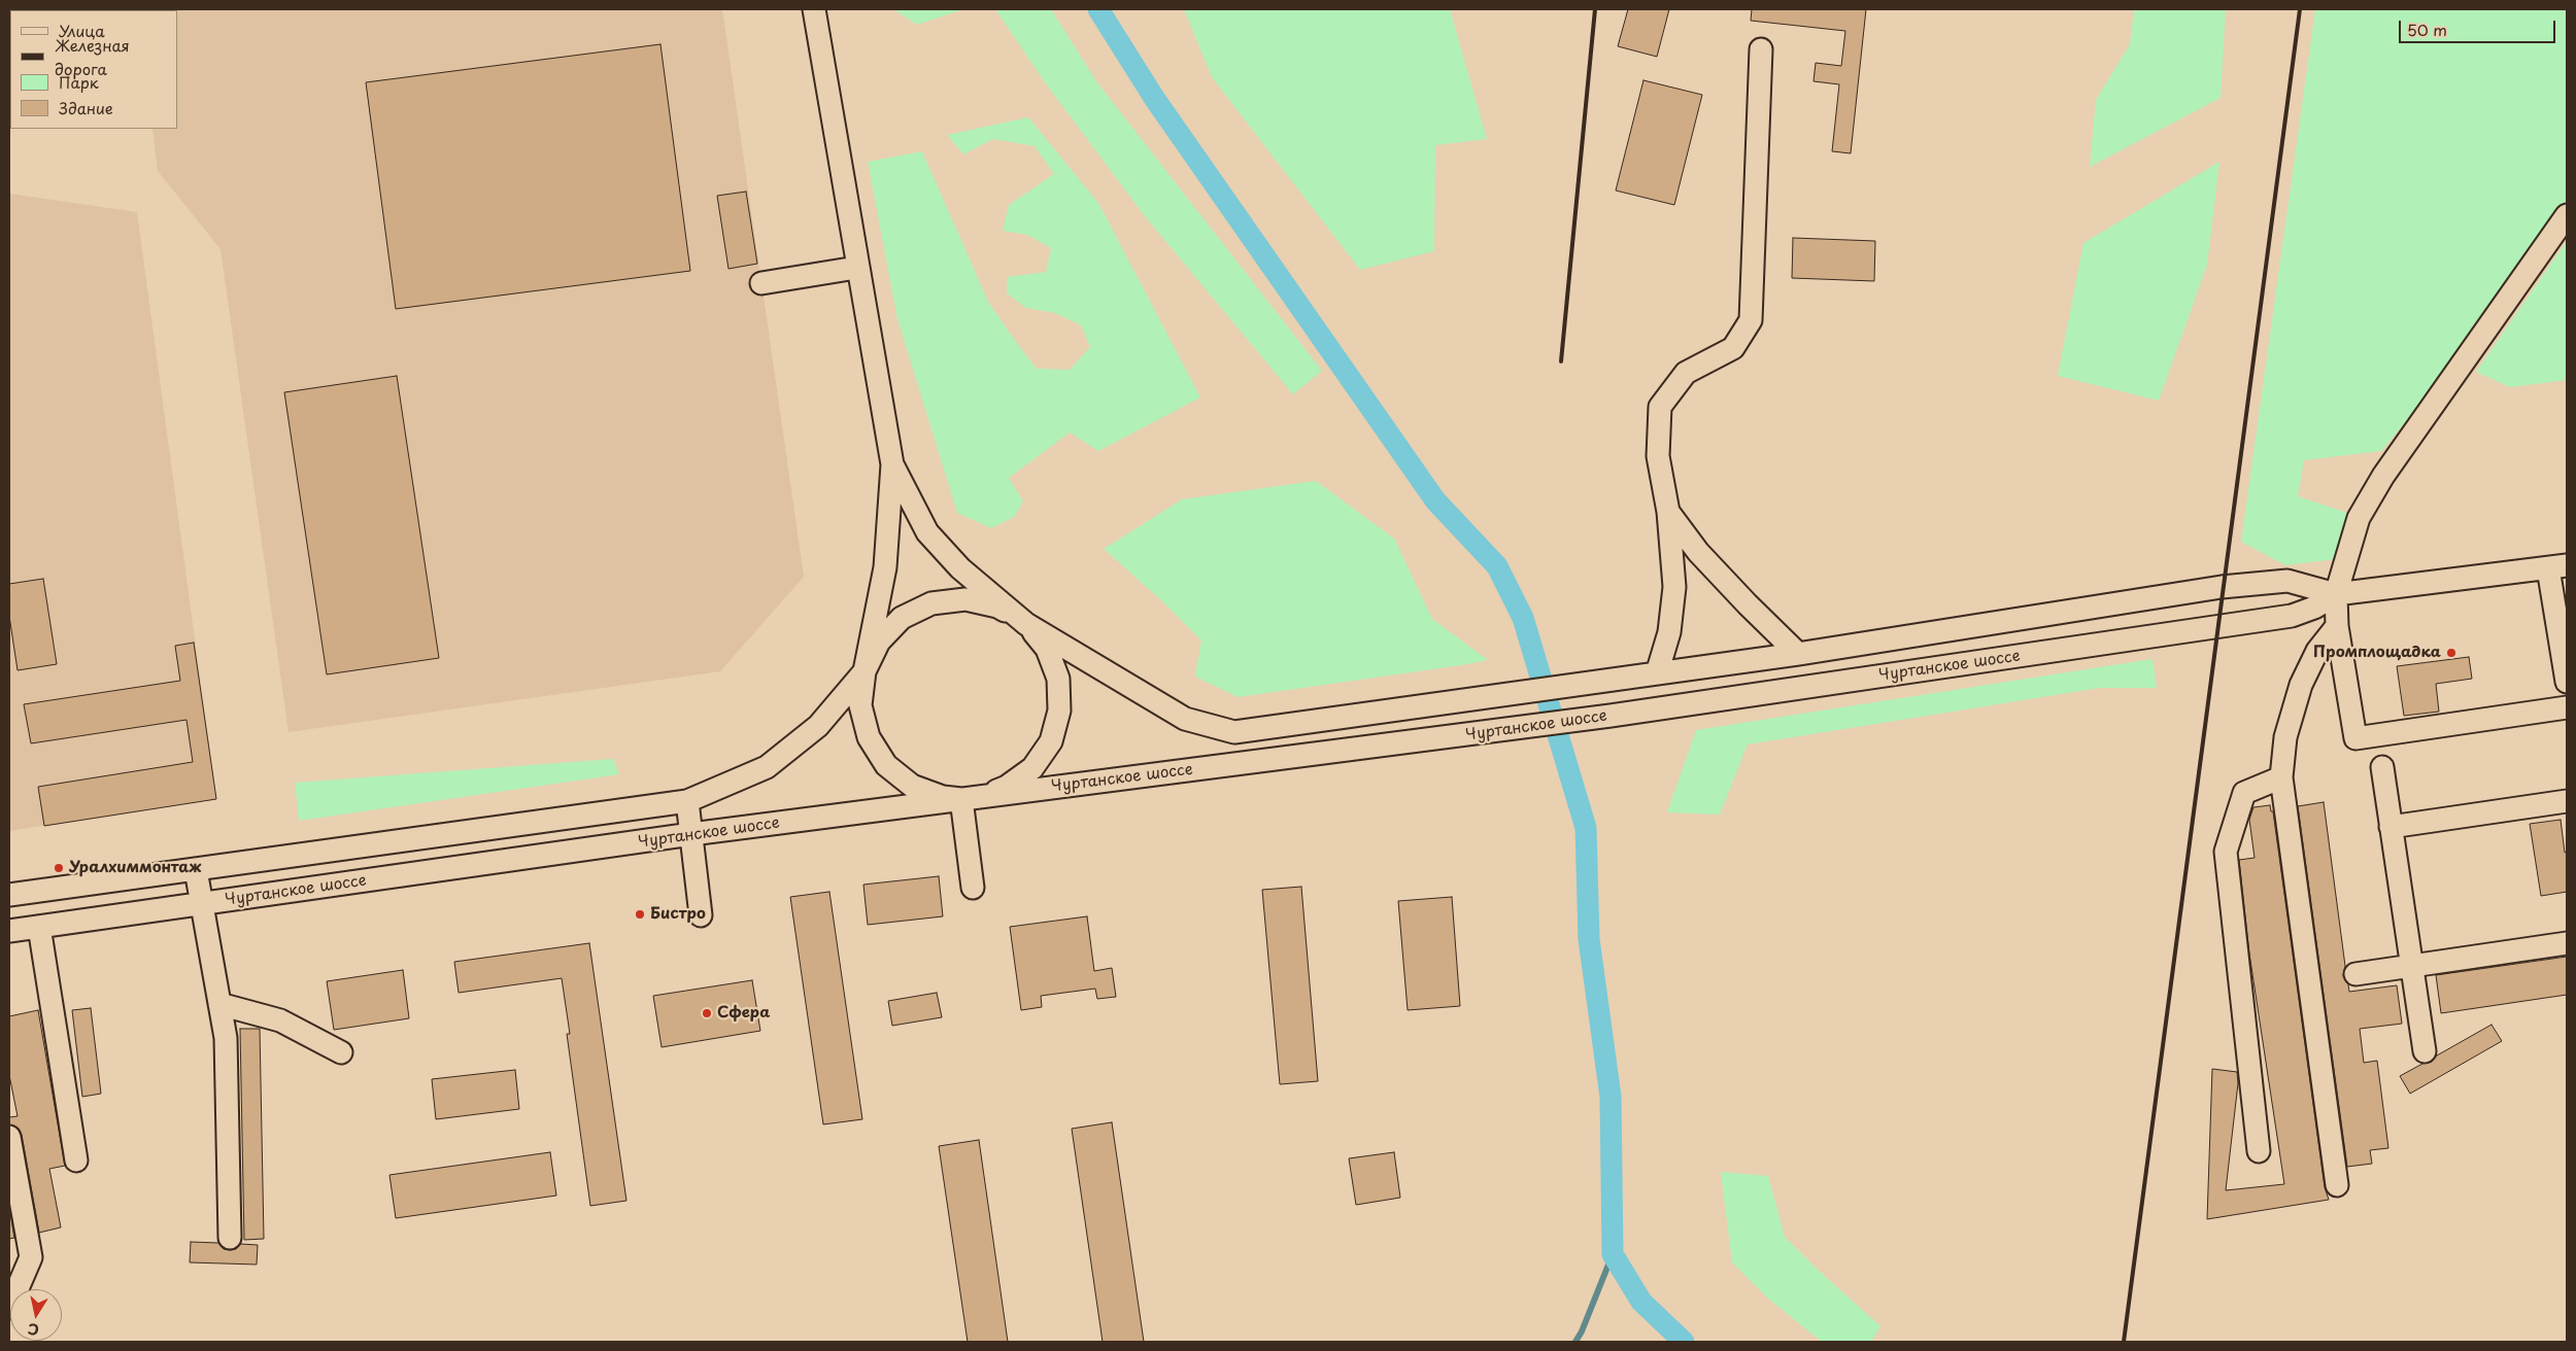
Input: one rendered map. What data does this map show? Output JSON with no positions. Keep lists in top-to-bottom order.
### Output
{
  "streets": {
    "street": ["Чуртанское шоссе"]
  },
  "places": [
    "Промплощадка",
    "Уралхиммонтаж",
    "Бистро",
    "Сфера"
  ],
  "legend": [
    "Улица",
    "Железная дорога",
    "Парк",
    "Здание"
  ],
  "scale_bar": "50 m",
  "north": "bottom"
}
